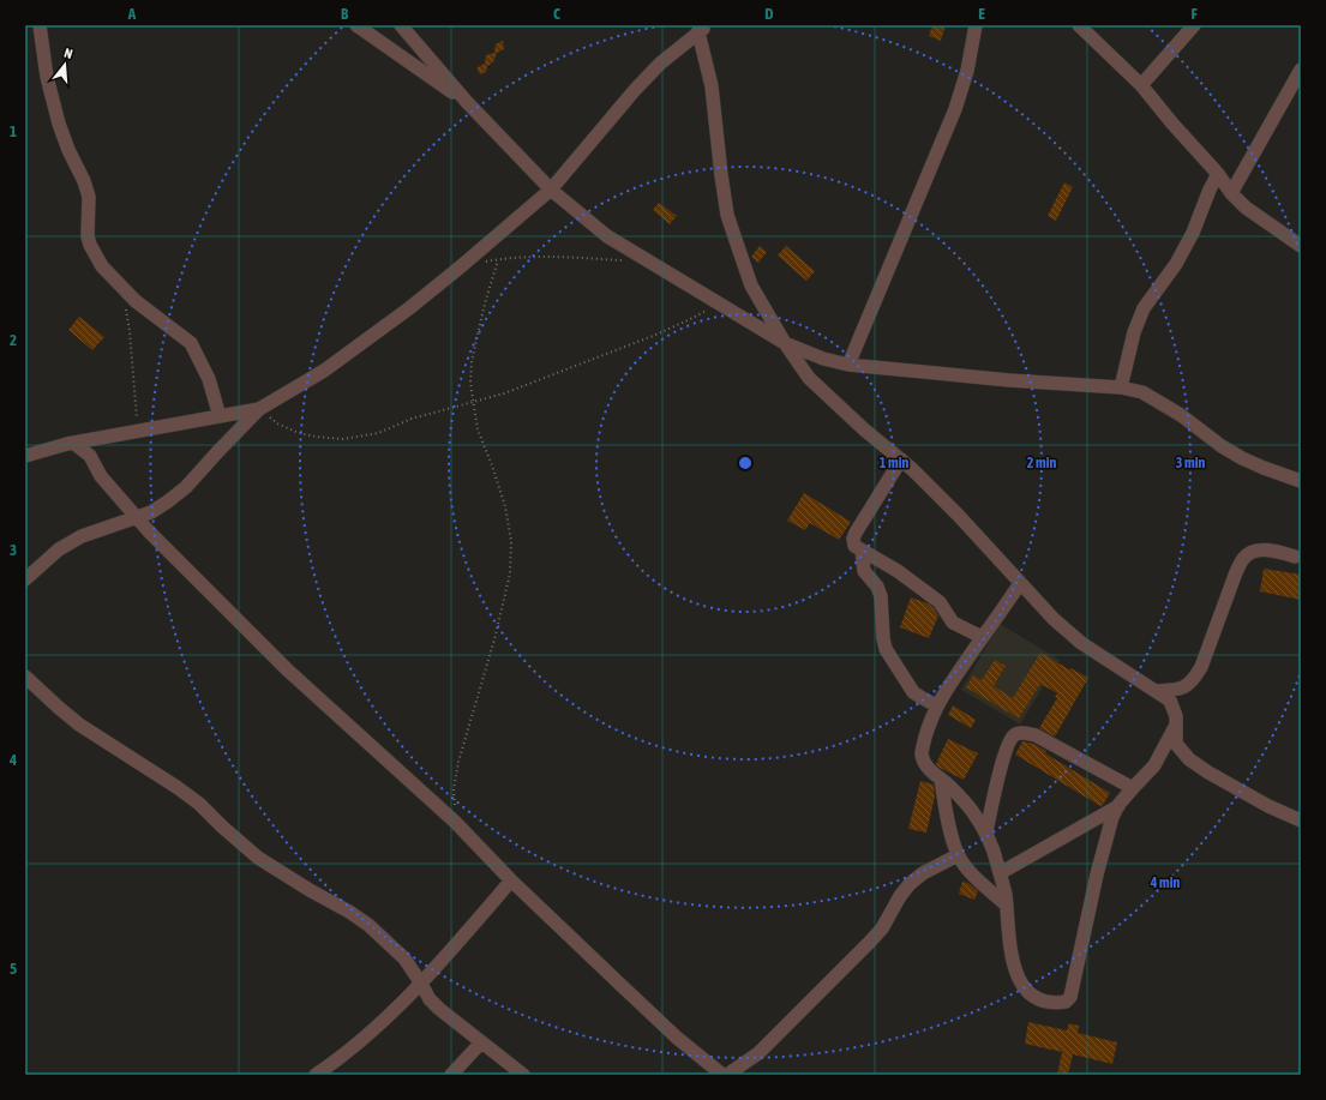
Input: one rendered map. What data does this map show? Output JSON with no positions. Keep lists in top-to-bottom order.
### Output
{
  "north": "top",
  "grid": {
    "columns": [
      "A",
      "B",
      "C",
      "D",
      "E",
      "F"
    ],
    "rows": [
      "1",
      "2",
      "3",
      "4",
      "5"
    ]
  },
  "rings": [
    "1 min",
    "2 min",
    "3 min",
    "4 min"
  ]
}
